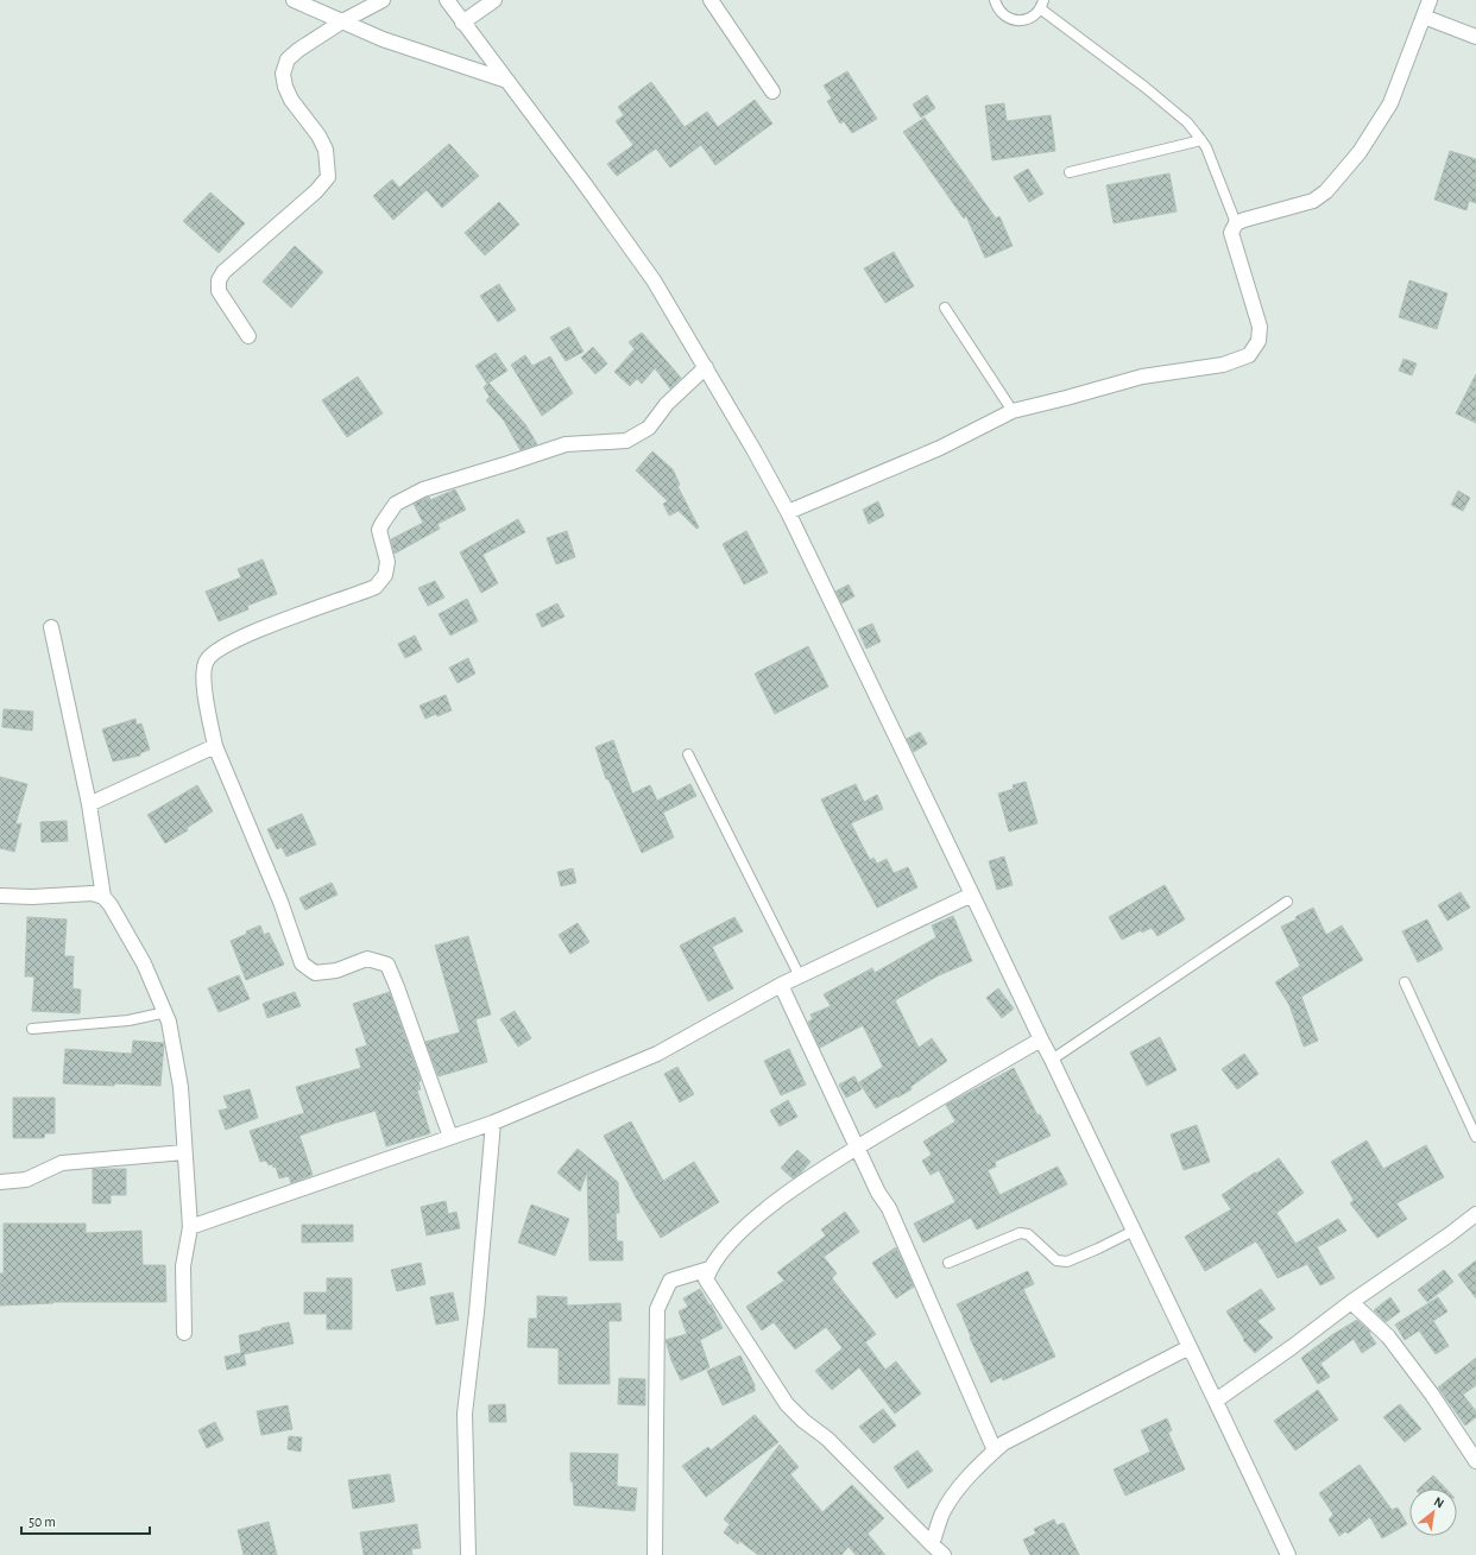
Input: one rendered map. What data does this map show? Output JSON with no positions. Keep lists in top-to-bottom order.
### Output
{
  "scale_bar": "50 m",
  "north": "top right"
}
